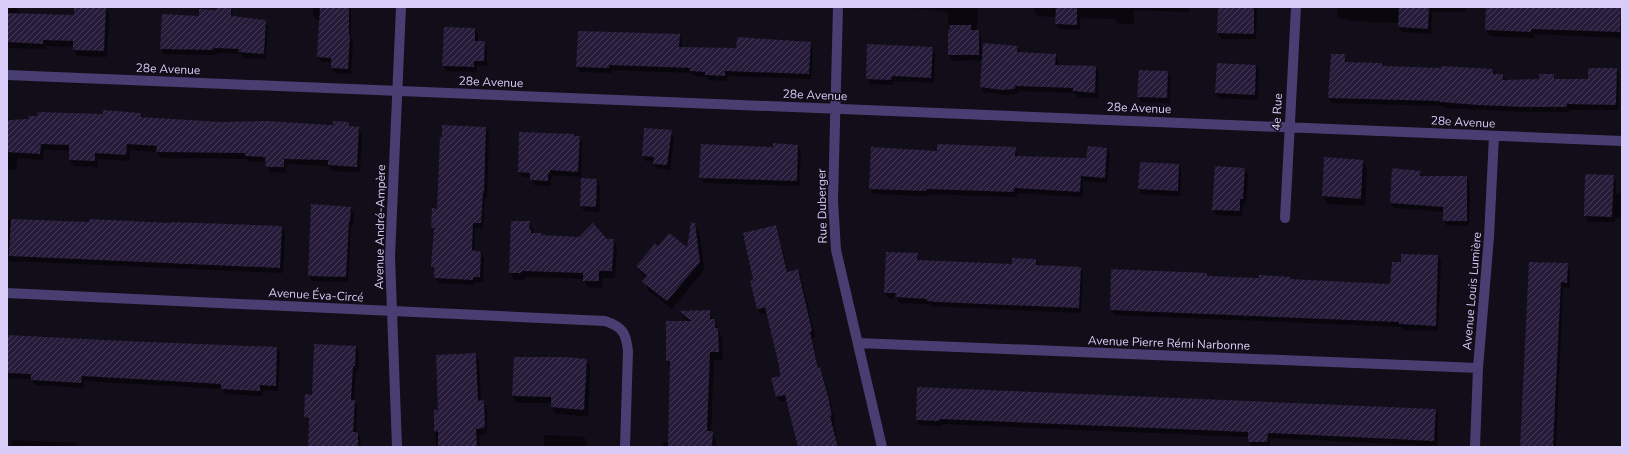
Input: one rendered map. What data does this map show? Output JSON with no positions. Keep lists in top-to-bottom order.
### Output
{
  "streets": {
    "street": [
      "28e Avenue",
      "4e Rue",
      "Rue Duberger",
      "Avenue André-Ampère",
      "Avenue Louis Lumière",
      "Avenue Éva-Circé",
      "Avenue Pierre Rémi Narbonne"
    ]
  },
  "crossings": [
    ["28e Avenue", "4e Rue"],
    ["28e Avenue", "Rue Duberger"],
    ["28e Avenue", "Avenue André-Ampère"],
    ["28e Avenue", "Avenue Louis Lumière"],
    ["Rue Duberger", "Avenue Pierre Rémi Narbonne"],
    ["Avenue André-Ampère", "Avenue Éva-Circé"],
    ["Avenue Louis Lumière", "Avenue Pierre Rémi Narbonne"]
  ]
}
